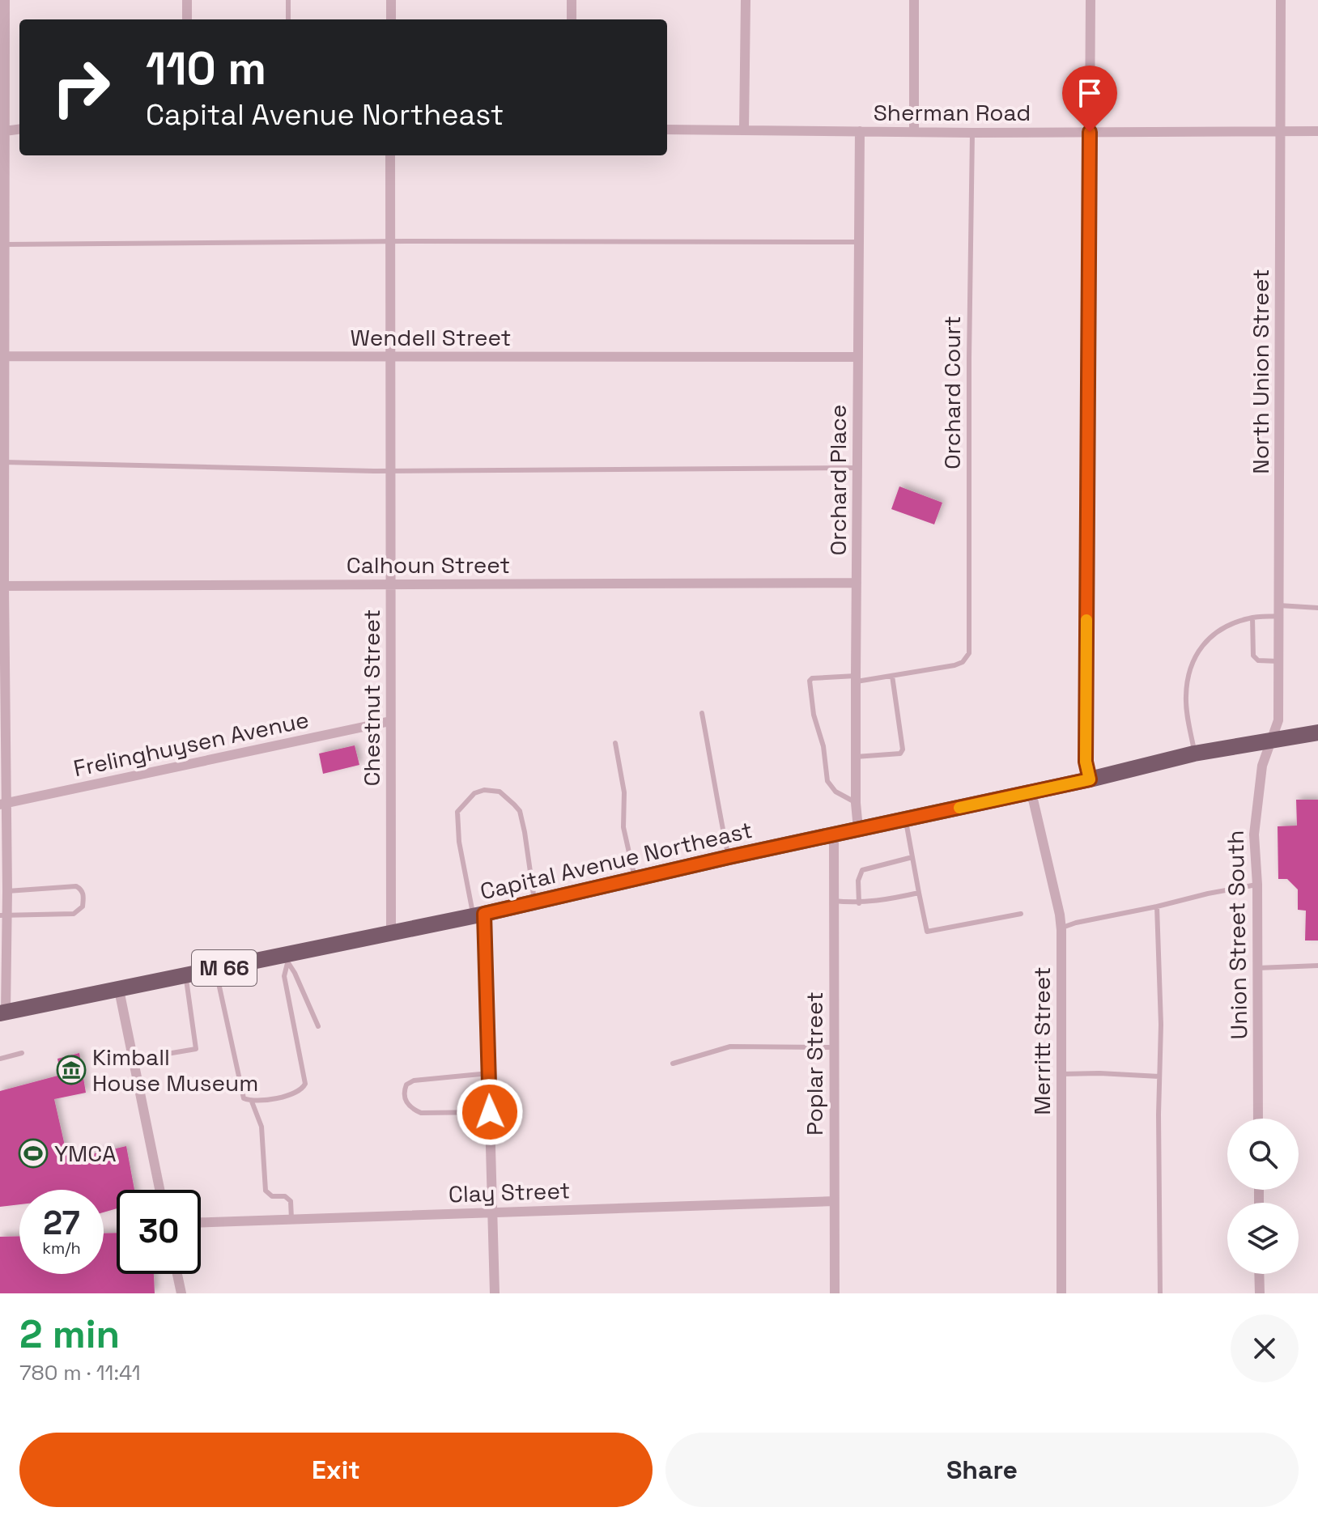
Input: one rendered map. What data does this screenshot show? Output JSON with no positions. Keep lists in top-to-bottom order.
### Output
{
  "streets": {
    "main road": ["Capital Avenue Northeast", "M 66"],
    "street": [
      "Sherman Road",
      "Wendell Street",
      "North Union Street",
      "Orchard Place",
      "Calhoun Street",
      "Chestnut Street",
      "Frelinghuysen Avenue",
      "Union Street South",
      "Merritt Street",
      "Poplar Street",
      "Clay Street"
    ],
    "lane": ["Orchard Court"]
  },
  "crossings": [
    ["Sherman Road", "North Union Street"],
    ["Sherman Road", "Orchard Court"],
    ["Sherman Road", "Orchard Place"],
    ["Wendell Street", "Orchard Place"],
    ["Wendell Street", "Chestnut Street"],
    ["North Union Street", "Capital Avenue Northeast"],
    ["North Union Street", "Union Street South"],
    ["Orchard Place", "Calhoun Street"],
    ["Orchard Place", "Capital Avenue Northeast"],
    ["Calhoun Street", "Chestnut Street"],
    ["Chestnut Street", "Frelinghuysen Avenue"],
    ["Chestnut Street", "Capital Avenue Northeast"],
    ["Capital Avenue Northeast", "Union Street South"],
    ["Capital Avenue Northeast", "Merritt Street"],
    ["Capital Avenue Northeast", "Poplar Street"],
    ["Poplar Street", "Clay Street"]
  ],
  "places": {
    "museum": ["Kimball House Museum"],
    "sports": ["YMCA"]
  },
  "page": {
    "turn": ["110 m", "Capital Avenue Northeast"],
    "speed": "27 km/h",
    "limit": "30",
    "heading": ["2 min", "780 m · 11:41"],
    "buttons": ["Exit", "Share"]
  }
}
